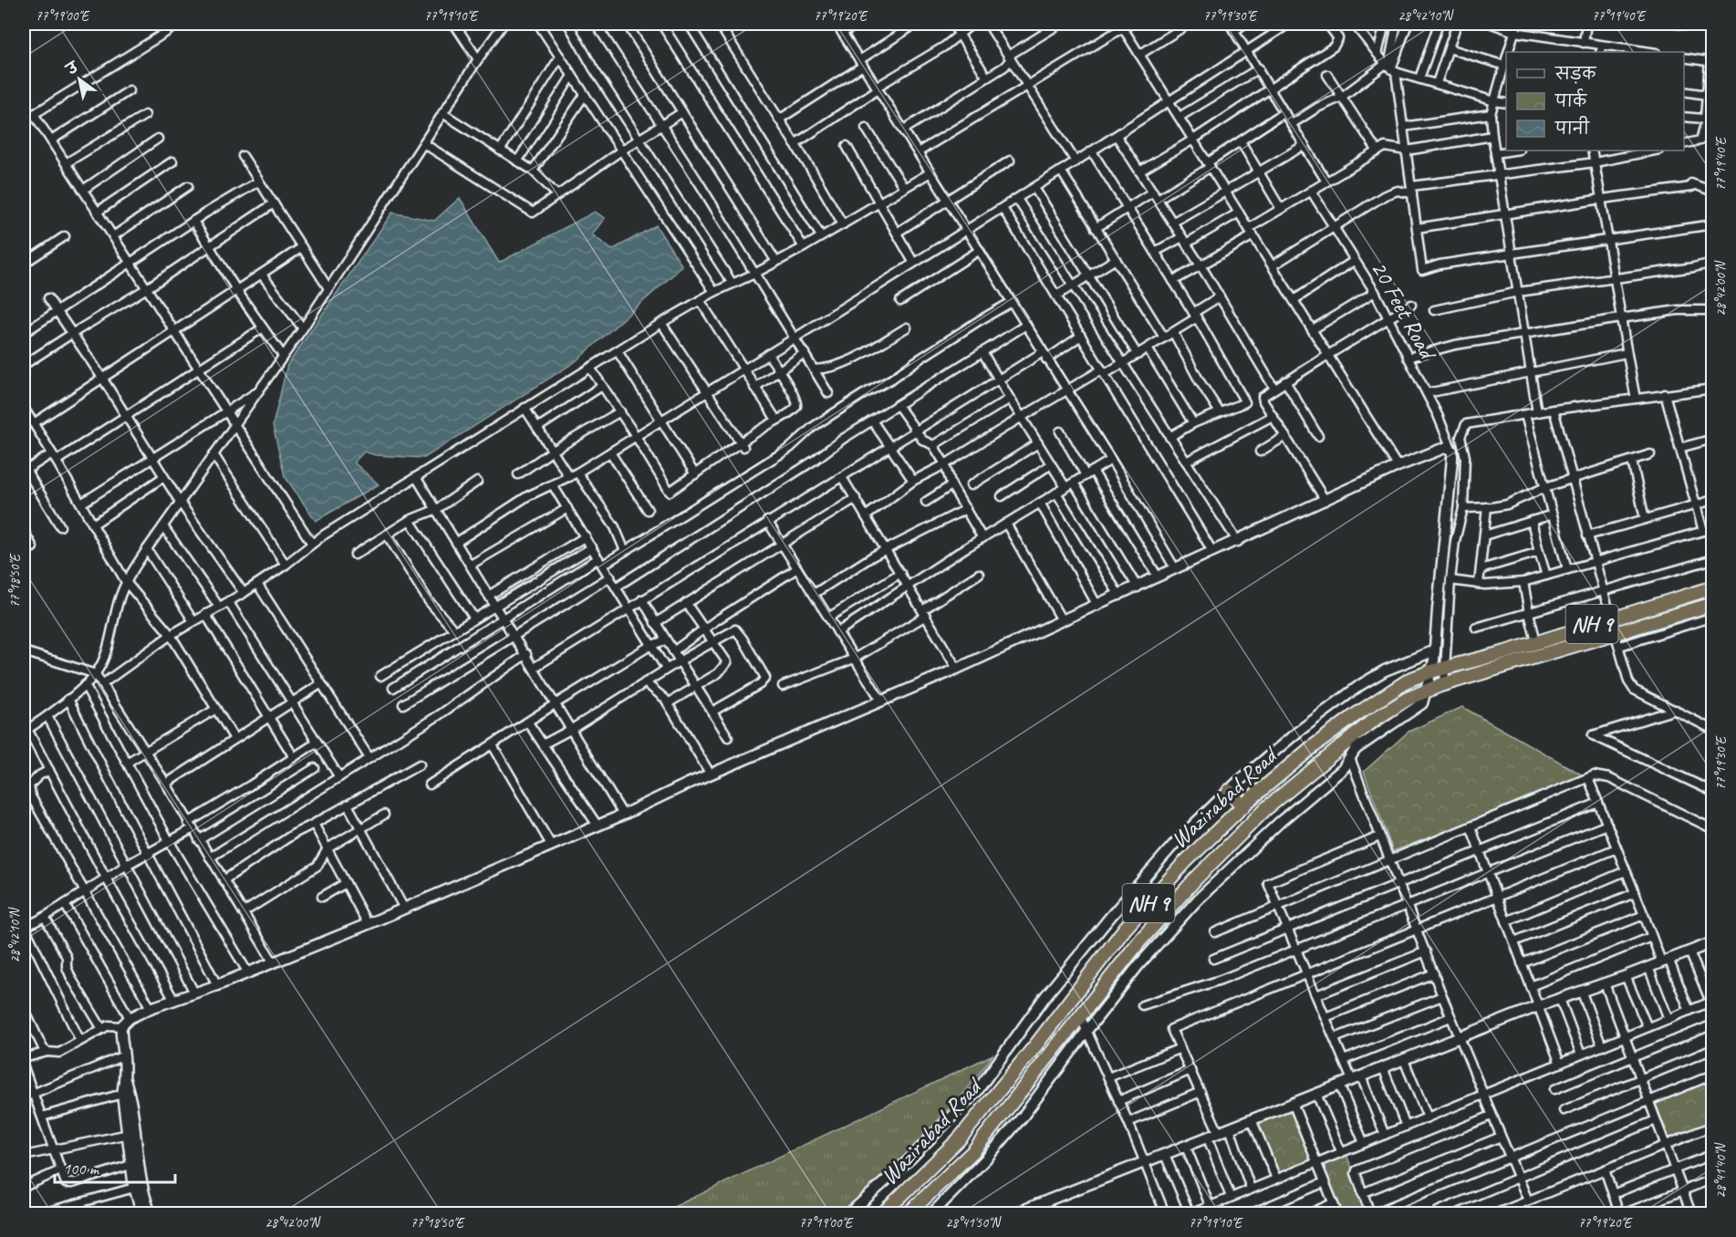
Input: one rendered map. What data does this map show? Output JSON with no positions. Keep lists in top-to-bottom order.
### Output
{
  "streets": {
    "highway": ["NH 9", "Wazirabad Road"],
    "street": ["20 Feet Road"]
  },
  "legend": ["सड़क", "पार्क", "पानी"],
  "scale_bar": "100 m",
  "north": "top left",
  "coordinates": [
    "77°19'00\"E",
    "77°19'10\"E",
    "77°19'20\"E",
    "77°19'30\"E",
    "28°42'10\"N",
    "77°19'40\"E",
    "28°42'00\"N",
    "77°18'50\"E",
    "28°41'40\"N",
    "28°41'50\"N"
  ]
}
